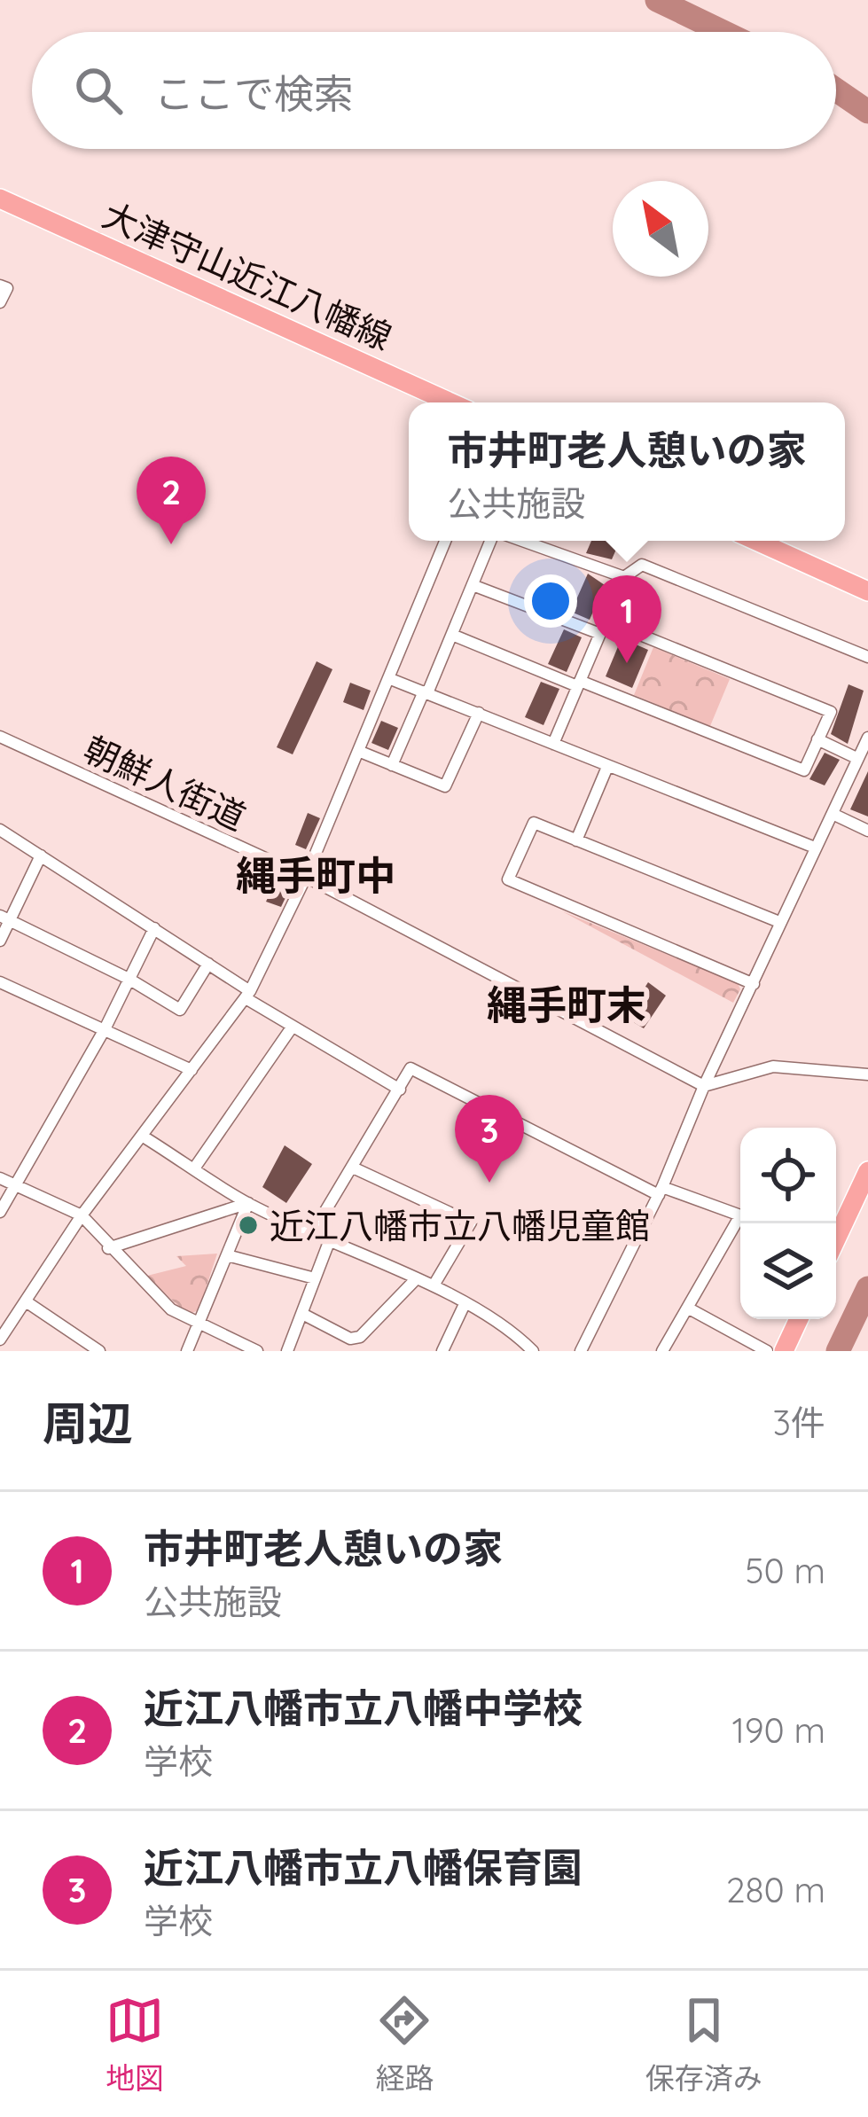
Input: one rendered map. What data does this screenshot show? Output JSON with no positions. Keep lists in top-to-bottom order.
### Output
{
  "streets": {
    "main road": ["大津守山近江八幡線"],
    "street": ["朝鮮人街道"]
  },
  "districts": ["縄手町中", "縄手町末"],
  "places": ["近江八幡市立八幡児童館"],
  "north": "top left",
  "page": {
    "search": "ここで検索",
    "popup": ["市井町老人憩いの家", "公共施設"],
    "pins": ["2", "1", "3"],
    "heading": ["周辺", "3件"],
    "list": [
      {
        "mark": "1",
        "name": "市井町老人憩いの家",
        "note": "公共施設",
        "value": "50 m"
      },
      {
        "mark": "2",
        "name": "近江八幡市立八幡中学校",
        "note": "学校",
        "value": "190 m"
      },
      {
        "mark": "3",
        "name": "近江八幡市立八幡保育園",
        "note": "学校",
        "value": "280 m"
      }
    ],
    "nav": ["地図", "経路", "保存済み"]
  }
}
